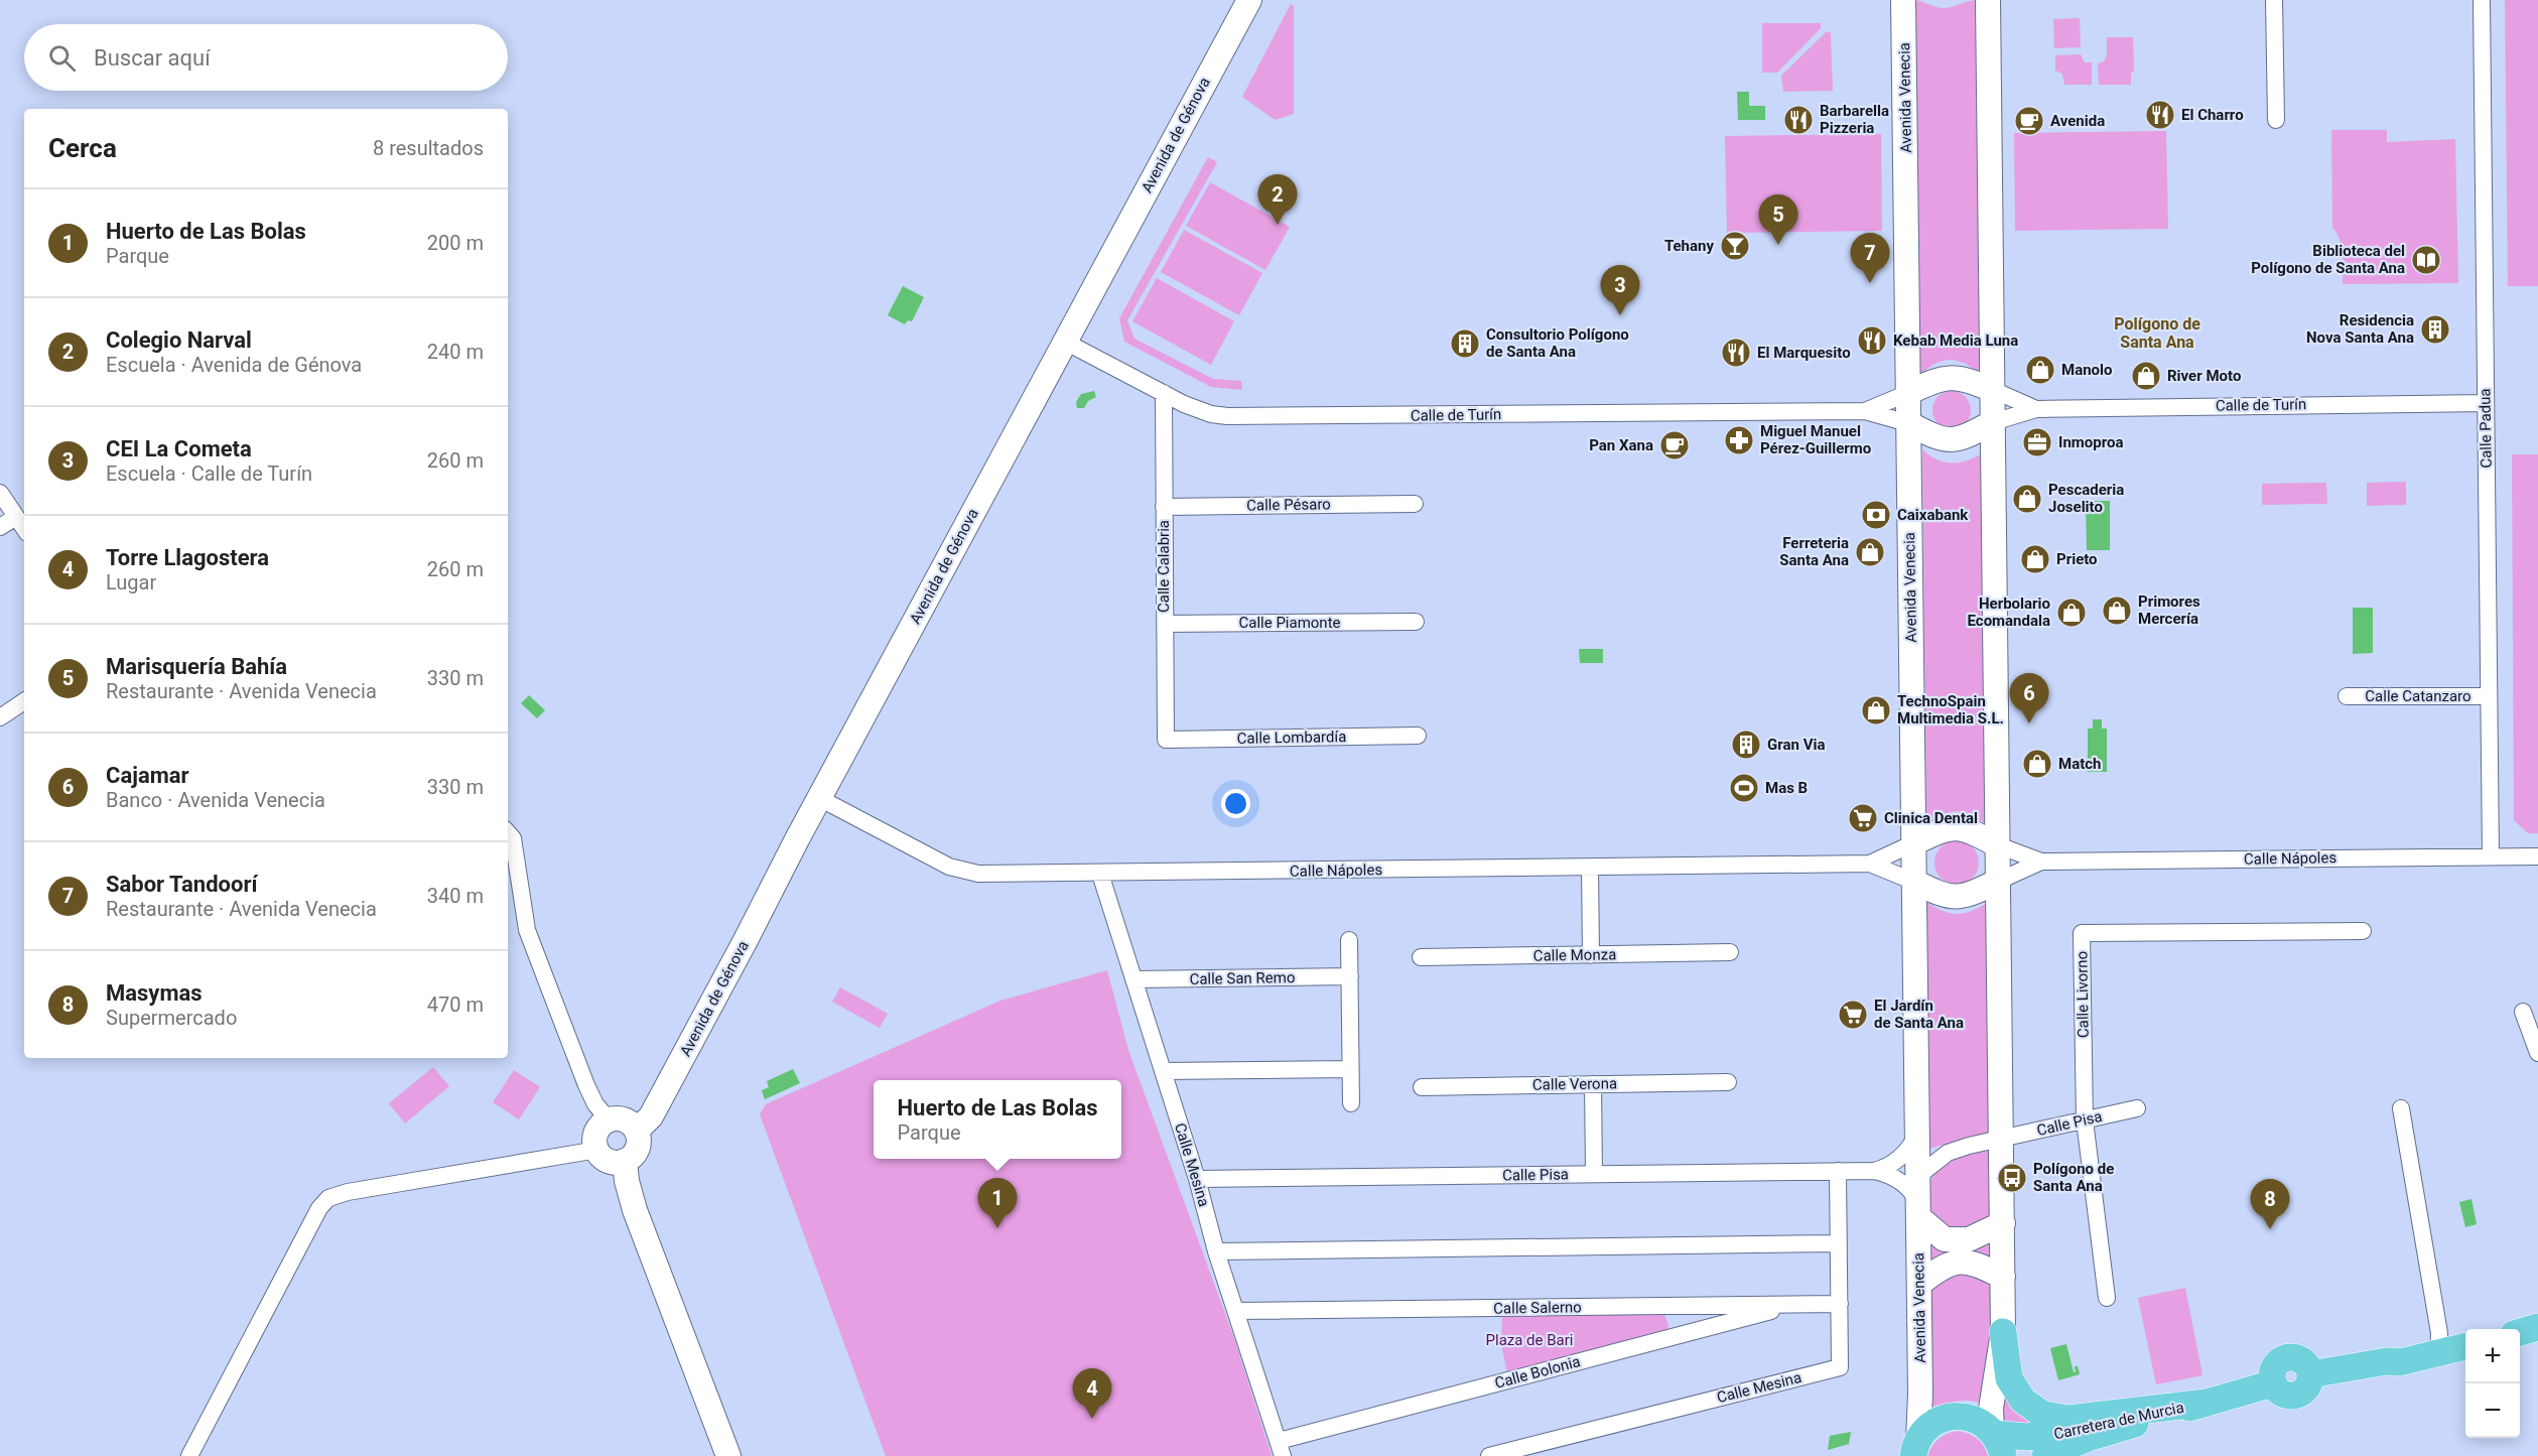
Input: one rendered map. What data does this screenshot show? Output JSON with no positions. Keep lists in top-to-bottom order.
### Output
{
  "streets": {
    "main road": ["Carretera de Murcia"],
    "street": [
      "Avenida Venecia",
      "Avenida de Génova",
      "Calle de Turín",
      "Calle Padua",
      "Calle Pésaro",
      "Calle Calabria",
      "Calle Piamonte",
      "Calle Catanzaro",
      "Calle Lombardía",
      "Calle Nápoles",
      "Calle Monza",
      "Calle San Remo",
      "Calle Livorno",
      "Calle Verona",
      "Calle Pisa",
      "Calle Mesina",
      "Calle Salerno",
      "Calle Bolonia"
    ]
  },
  "crossings": [
    ["Avenida Venecia", "Calle de Turín"],
    ["Avenida Venecia", "Calle Nápoles"],
    ["Avenida Venecia", "Calle Pisa"],
    ["Avenida de Génova", "Calle de Turín"],
    ["Avenida de Génova", "Calle Nápoles"],
    ["Calle de Turín", "Calle Padua"],
    ["Calle de Turín", "Calle Calabria"],
    ["Calle Padua", "Calle Catanzaro"],
    ["Calle Padua", "Calle Nápoles"],
    ["Calle Pésaro", "Calle Calabria"],
    ["Calle Calabria", "Calle Piamonte"],
    ["Calle Calabria", "Calle Lombardía"],
    ["Calle Nápoles", "Calle Mesina"],
    ["Calle San Remo", "Calle Mesina"],
    ["Calle Livorno", "Calle Pisa"],
    ["Calle Pisa", "Calle Mesina"],
    ["Calle Mesina", "Calle Salerno"],
    ["Calle Mesina", "Calle Bolonia"],
    ["Calle Salerno", "Calle Bolonia"]
  ],
  "districts": ["Polígono de Santa Ana"],
  "parks": ["Plaza de Bari"],
  "places": {
    "restaurant": [
      "El Charro",
      "Barbarella Pizzeria",
      "Kebab Media Luna",
      "El Marquesito"
    ],
    "cafe": ["Avenida", "Pan Xana"],
    "bar": ["Tehany"],
    "library": ["Biblioteca del Polígono de Santa Ana"],
    "building": ["Residencia Nova Santa Ana", "Consultorio Polígono de Santa Ana", "Gran Via"],
    "shop": [
      "Manolo",
      "River Moto",
      "Pescaderia Joselito",
      "Ferreteria Santa Ana",
      "Prieto",
      "Primores Mercería",
      "Herbolario Ecomandala",
      "TechnoSpain Multimedia S.L.",
      "Match"
    ],
    "pharmacy": ["Miguel Manuel Pérez-Guillermo"],
    "office": ["Inmoproa"],
    "bank": ["Caixabank"],
    "sports": ["Mas B"],
    "supermarket": ["Clinica Dental", "El Jardín de Santa Ana"],
    "bus stop": ["Polígono de Santa Ana"]
  },
  "page": {
    "search": "Buscar aquí",
    "heading": ["Cerca", "8 resultados"],
    "pins": [
      "2",
      "5",
      "7",
      "3",
      "6",
      "1",
      "8",
      "4"
    ],
    "list": [
      {
        "mark": "1",
        "name": "Huerto de Las Bolas",
        "note": "Parque",
        "value": "200 m"
      },
      {
        "mark": "2",
        "name": "Colegio Narval",
        "note": "Escuela · Avenida de Génova",
        "value": "240 m"
      },
      {
        "mark": "3",
        "name": "CEI La Cometa",
        "note": "Escuela · Calle de Turín",
        "value": "260 m"
      },
      {
        "mark": "4",
        "name": "Torre Llagostera",
        "note": "Lugar",
        "value": "260 m"
      },
      {
        "mark": "5",
        "name": "Marisquería Bahía",
        "note": "Restaurante · Avenida Venecia",
        "value": "330 m"
      },
      {
        "mark": "6",
        "name": "Cajamar",
        "note": "Banco · Avenida Venecia",
        "value": "330 m"
      },
      {
        "mark": "7",
        "name": "Sabor Tandoorí",
        "note": "Restaurante · Avenida Venecia",
        "value": "340 m"
      },
      {
        "mark": "8",
        "name": "Masymas",
        "note": "Supermercado",
        "value": "470 m"
      }
    ],
    "popup": ["Huerto de Las Bolas", "Parque"],
    "map_buttons": ["+", "−"]
  }
}
